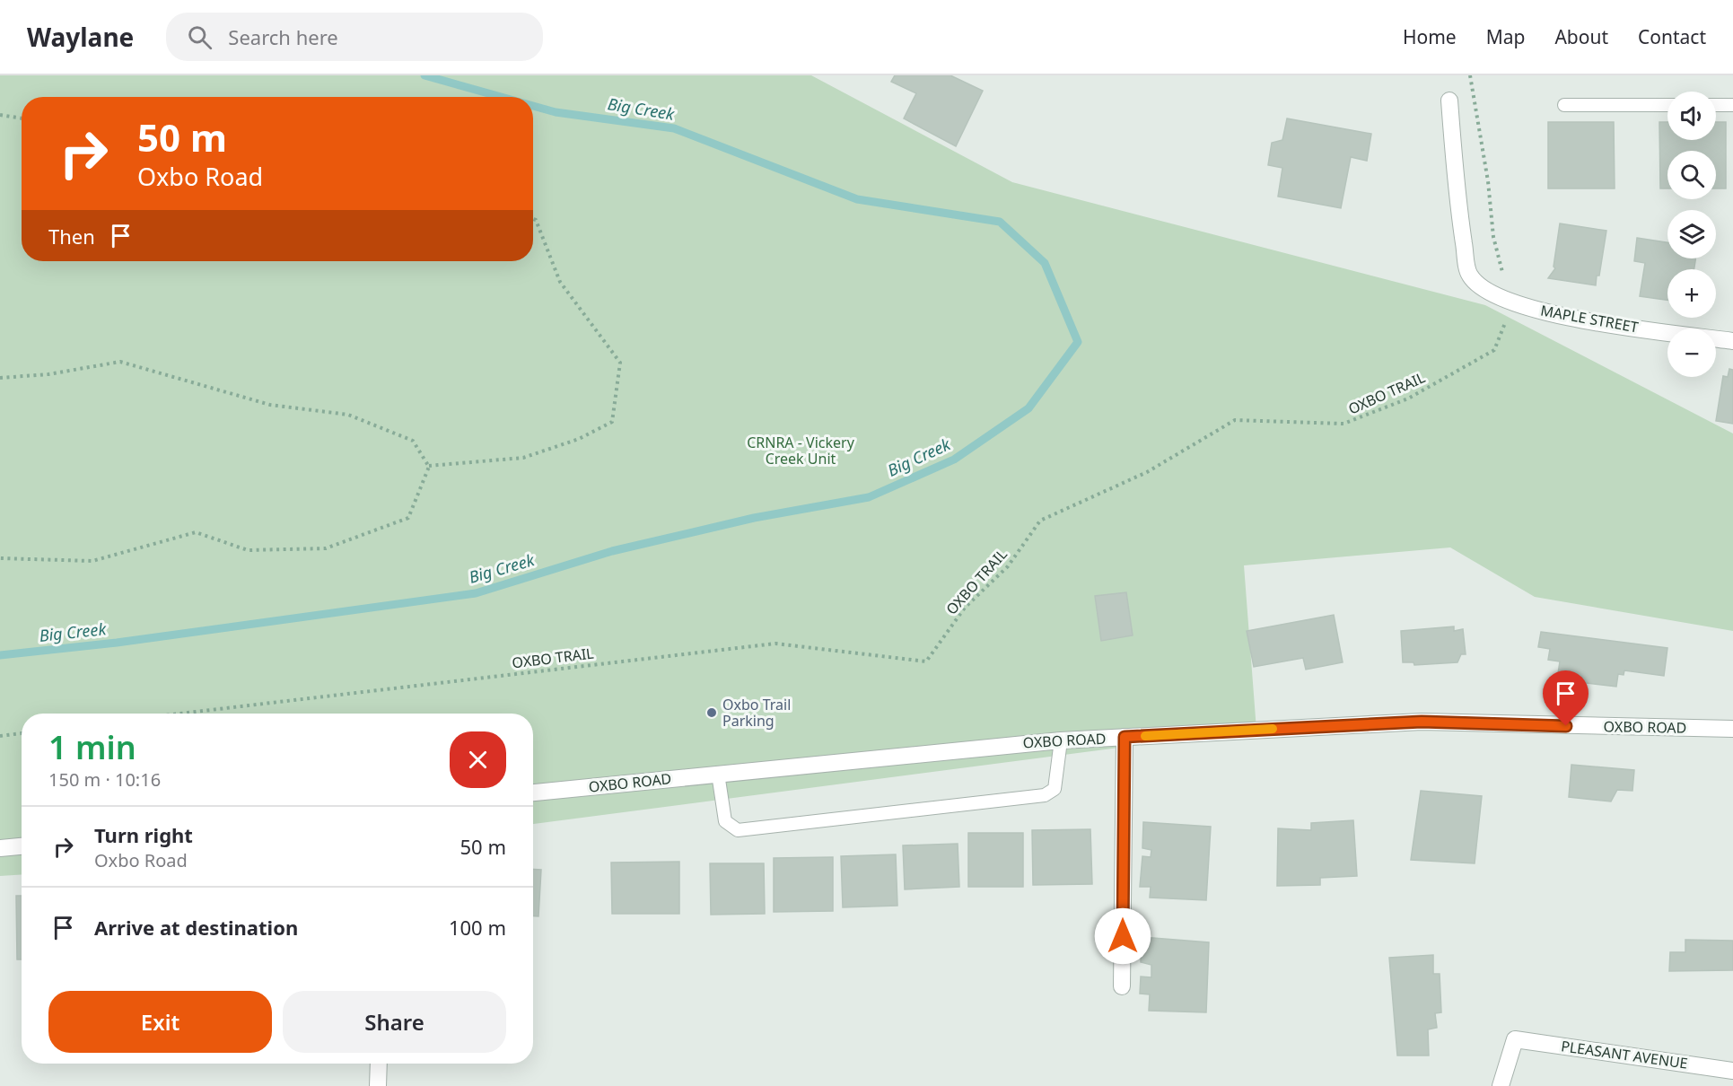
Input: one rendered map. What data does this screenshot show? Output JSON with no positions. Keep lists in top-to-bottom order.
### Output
{
  "streets": {
    "street": ["MAPLE STREET", "OXBO ROAD", "PLEASANT AVENUE"],
    "path": ["OXBO TRAIL"]
  },
  "crossings": [
    ["MAPLE STREET", "OXBO TRAIL"]
  ],
  "water": ["Big Creek"],
  "parks": ["CRNRA - Vickery Creek Unit"],
  "places": ["Oxbo Trail Parking"],
  "page": {
    "header": "Waylane",
    "search": "Search here",
    "nav": [
      "Home",
      "Map",
      "About",
      "Contact"
    ],
    "map_buttons": ["+", "−"],
    "turn": ["50 m", "Oxbo Road"],
    "then": "Then",
    "heading": ["1 min", "150 m · 10:16"],
    "list": [
      {
        "name": "Turn right",
        "note": "Oxbo Road",
        "value": "50 m"
      },
      {
        "name": "Arrive at destination",
        "value": "100 m"
      }
    ],
    "buttons": ["Exit", "Share"]
  }
}
